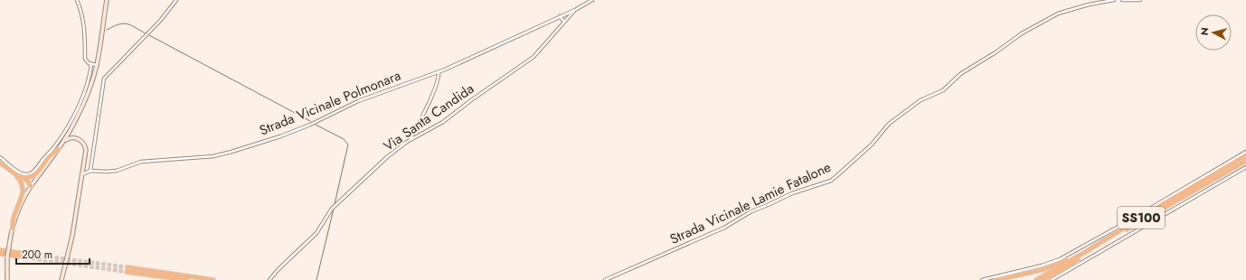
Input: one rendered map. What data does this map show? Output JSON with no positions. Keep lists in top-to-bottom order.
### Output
{
  "streets": {
    "highway": ["SS100"],
    "street": ["Strada Vicinale Polmonara", "Via Santa Candida", "Strada Vicinale Lamie Fatalone"]
  },
  "crossings": [
    ["Strada Vicinale Polmonara", "Via Santa Candida"]
  ],
  "scale_bar": "200 m",
  "north": "left"
}
